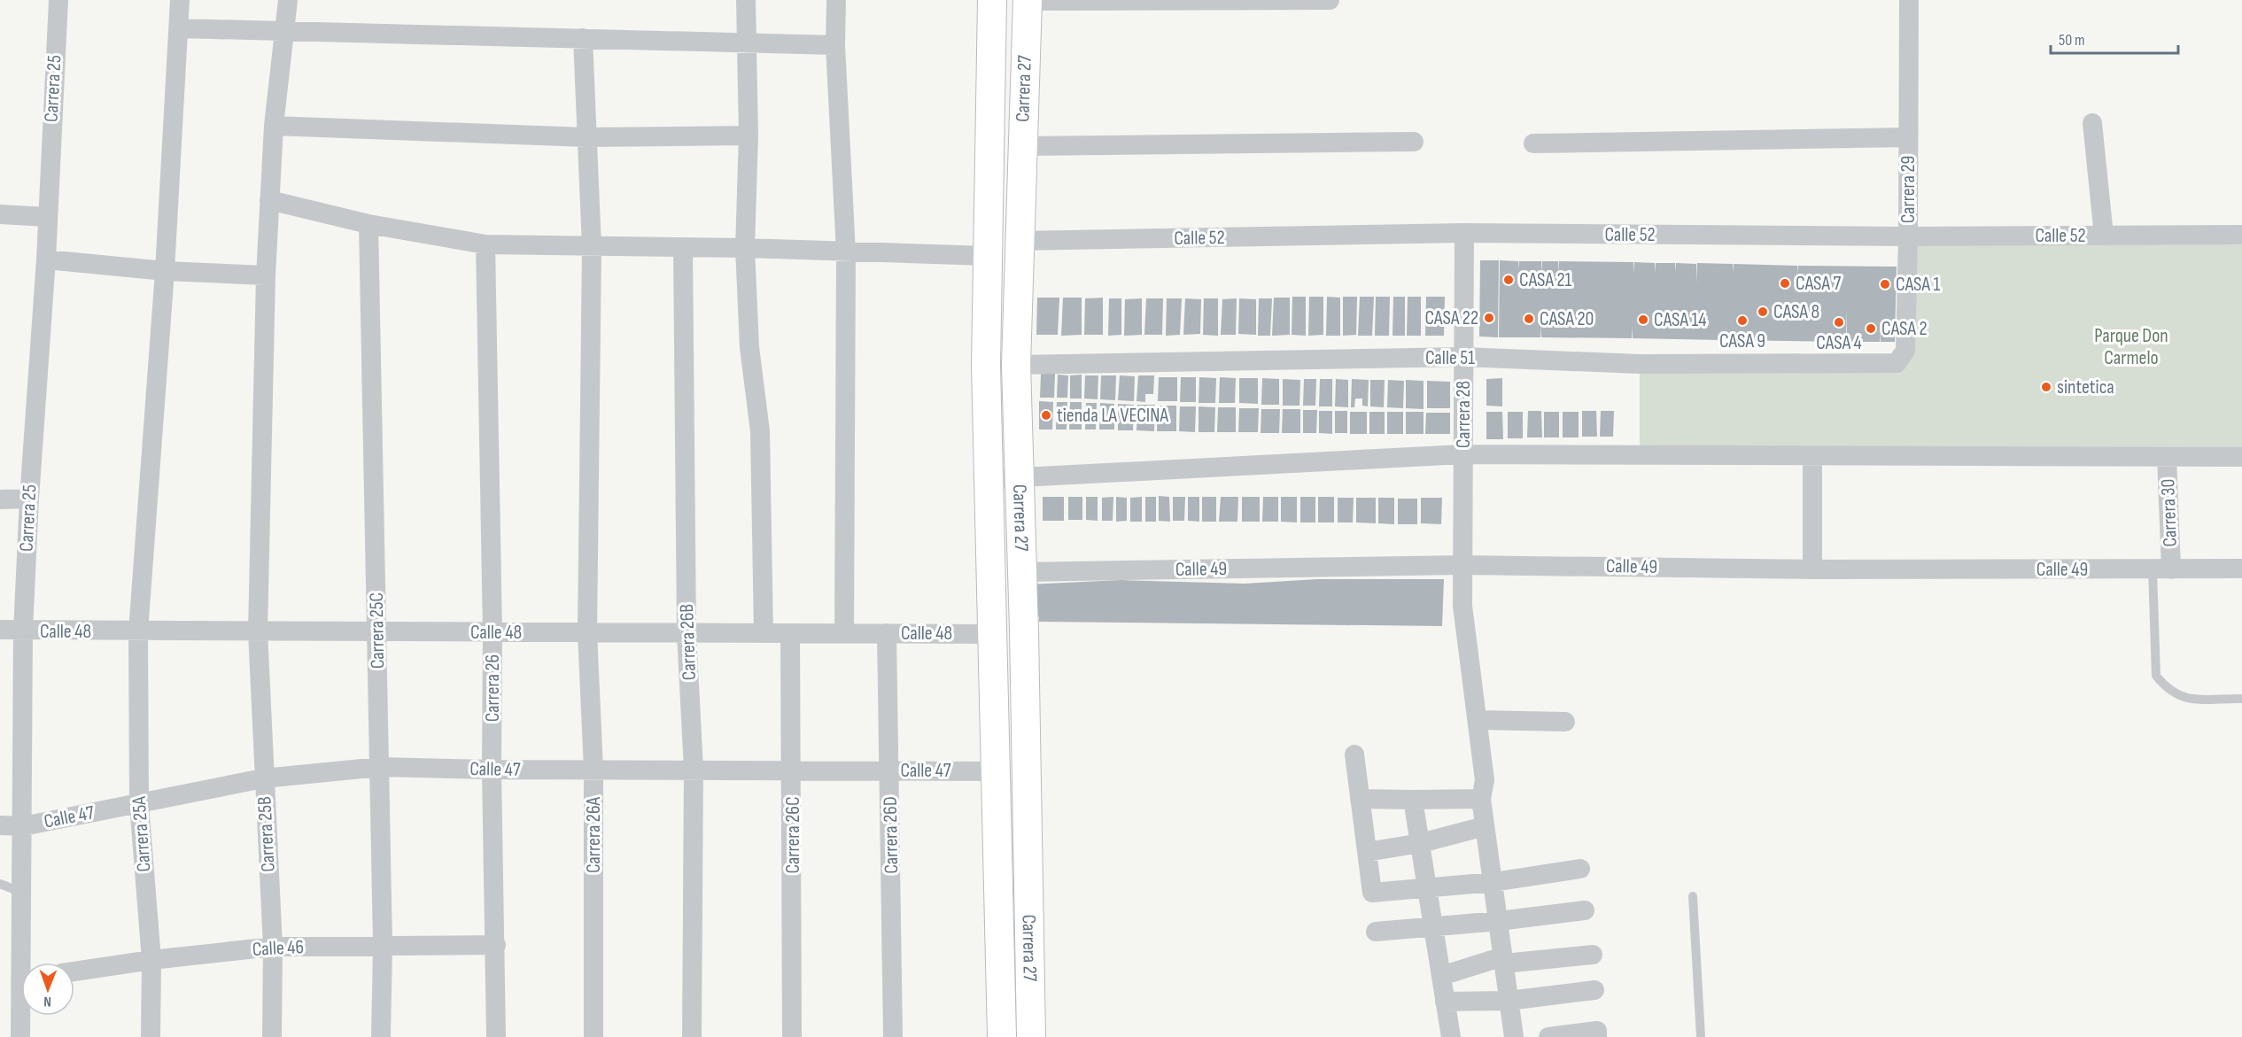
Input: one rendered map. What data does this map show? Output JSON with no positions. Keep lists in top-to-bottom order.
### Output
{
  "streets": {
    "street": [
      "Carrera 25",
      "Carrera 27",
      "Carrera 29",
      "Calle 52",
      "Calle 51",
      "Carrera 28",
      "Carrera 30",
      "Calle 49",
      "Carrera 25C",
      "Calle 48",
      "Carrera 26B",
      "Carrera 26",
      "Calle 47",
      "Carrera 25A",
      "Carrera 25B",
      "Carrera 26A",
      "Carrera 26C",
      "Carrera 26D",
      "Calle 46"
    ]
  },
  "crossings": [
    ["Carrera 25", "Calle 48"],
    ["Carrera 25", "Calle 47"],
    ["Carrera 27", "Calle 52"],
    ["Carrera 27", "Calle 51"],
    ["Carrera 27", "Calle 49"],
    ["Carrera 27", "Calle 48"],
    ["Carrera 27", "Calle 47"],
    ["Carrera 29", "Calle 52"],
    ["Carrera 29", "Calle 51"],
    ["Calle 52", "Carrera 28"],
    ["Calle 51", "Carrera 28"],
    ["Carrera 28", "Calle 49"],
    ["Carrera 30", "Calle 49"],
    ["Carrera 25C", "Calle 48"],
    ["Carrera 25C", "Calle 47"],
    ["Carrera 25C", "Calle 46"],
    ["Calle 48", "Carrera 26B"],
    ["Calle 48", "Carrera 26"],
    ["Calle 48", "Carrera 25A"],
    ["Calle 48", "Carrera 25B"],
    ["Calle 48", "Carrera 26A"],
    ["Calle 48", "Carrera 26C"],
    ["Calle 48", "Carrera 26D"],
    ["Carrera 26B", "Calle 47"],
    ["Carrera 26", "Calle 47"],
    ["Carrera 26", "Calle 46"],
    ["Calle 47", "Carrera 25A"],
    ["Calle 47", "Carrera 25B"],
    ["Calle 47", "Carrera 26A"],
    ["Calle 47", "Carrera 26C"],
    ["Calle 47", "Carrera 26D"],
    ["Carrera 25A", "Calle 46"],
    ["Carrera 25B", "Calle 46"]
  ],
  "parks": ["Parque Don Carmelo"],
  "places": [
    "CASA 21",
    "CASA 7",
    "CASA 1",
    "CASA 8",
    "CASA 22",
    "CASA 20",
    "CASA 14",
    "CASA 9",
    "CASA 4",
    "CASA 2",
    "sintetica",
    "tienda LA VECINA"
  ],
  "scale_bar": "50 m",
  "north": "bottom"
}
